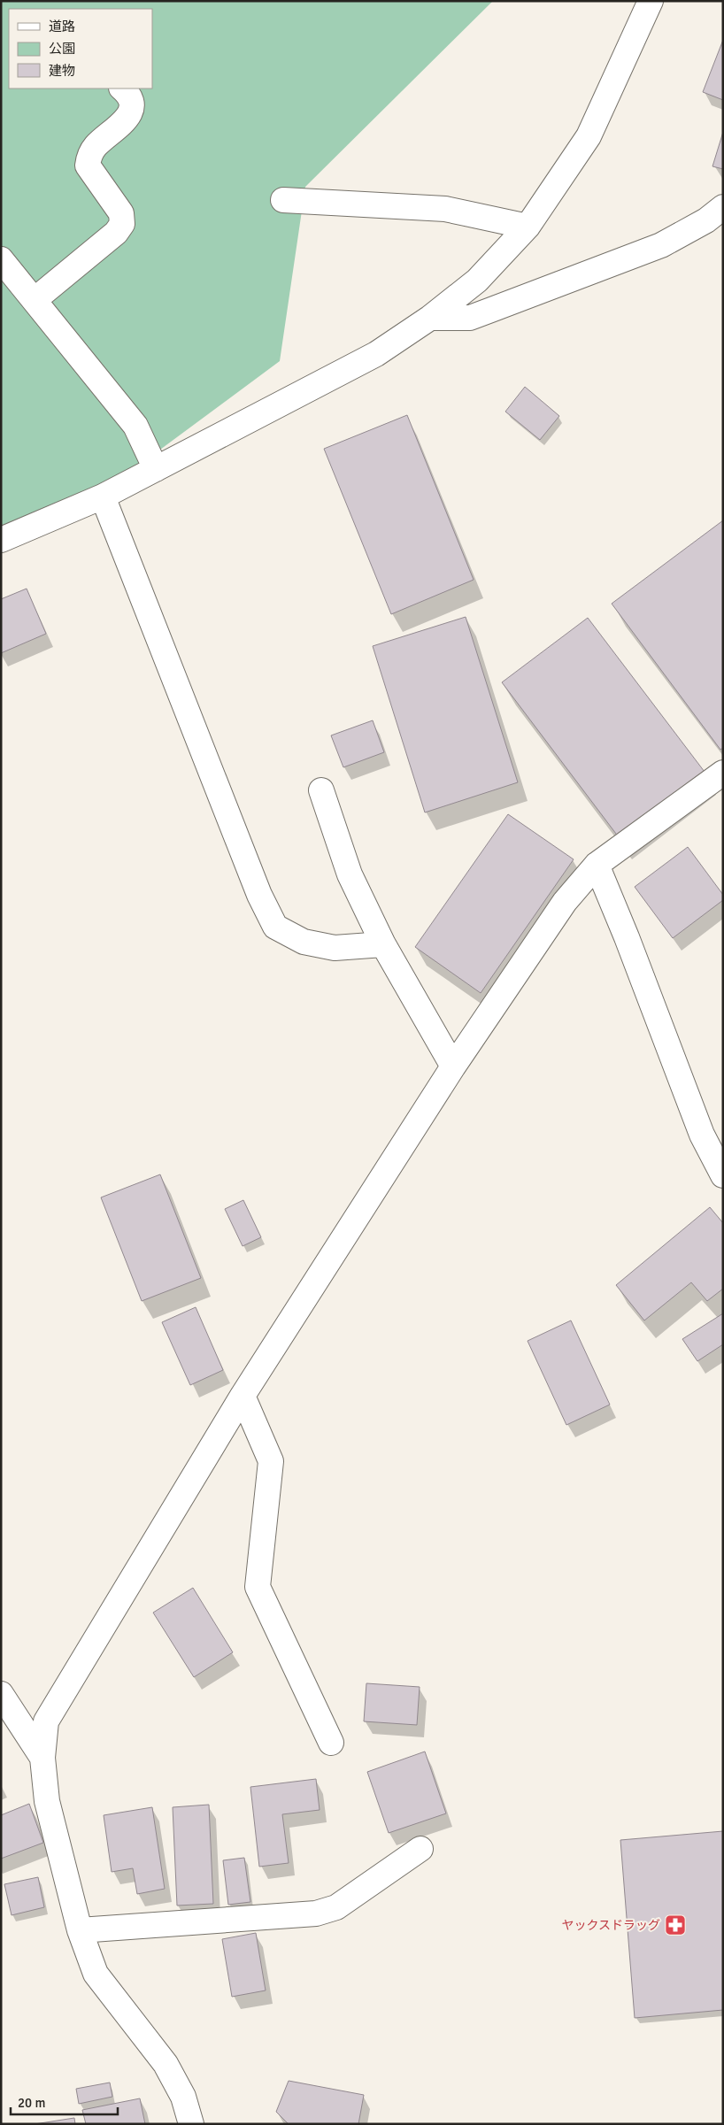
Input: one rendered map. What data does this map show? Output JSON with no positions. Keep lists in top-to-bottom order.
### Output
{
  "places": {
    "pharmacy": ["ヤックスドラッグ"]
  },
  "legend": ["道路", "公園", "建物"],
  "scale_bar": "20 m"
}
